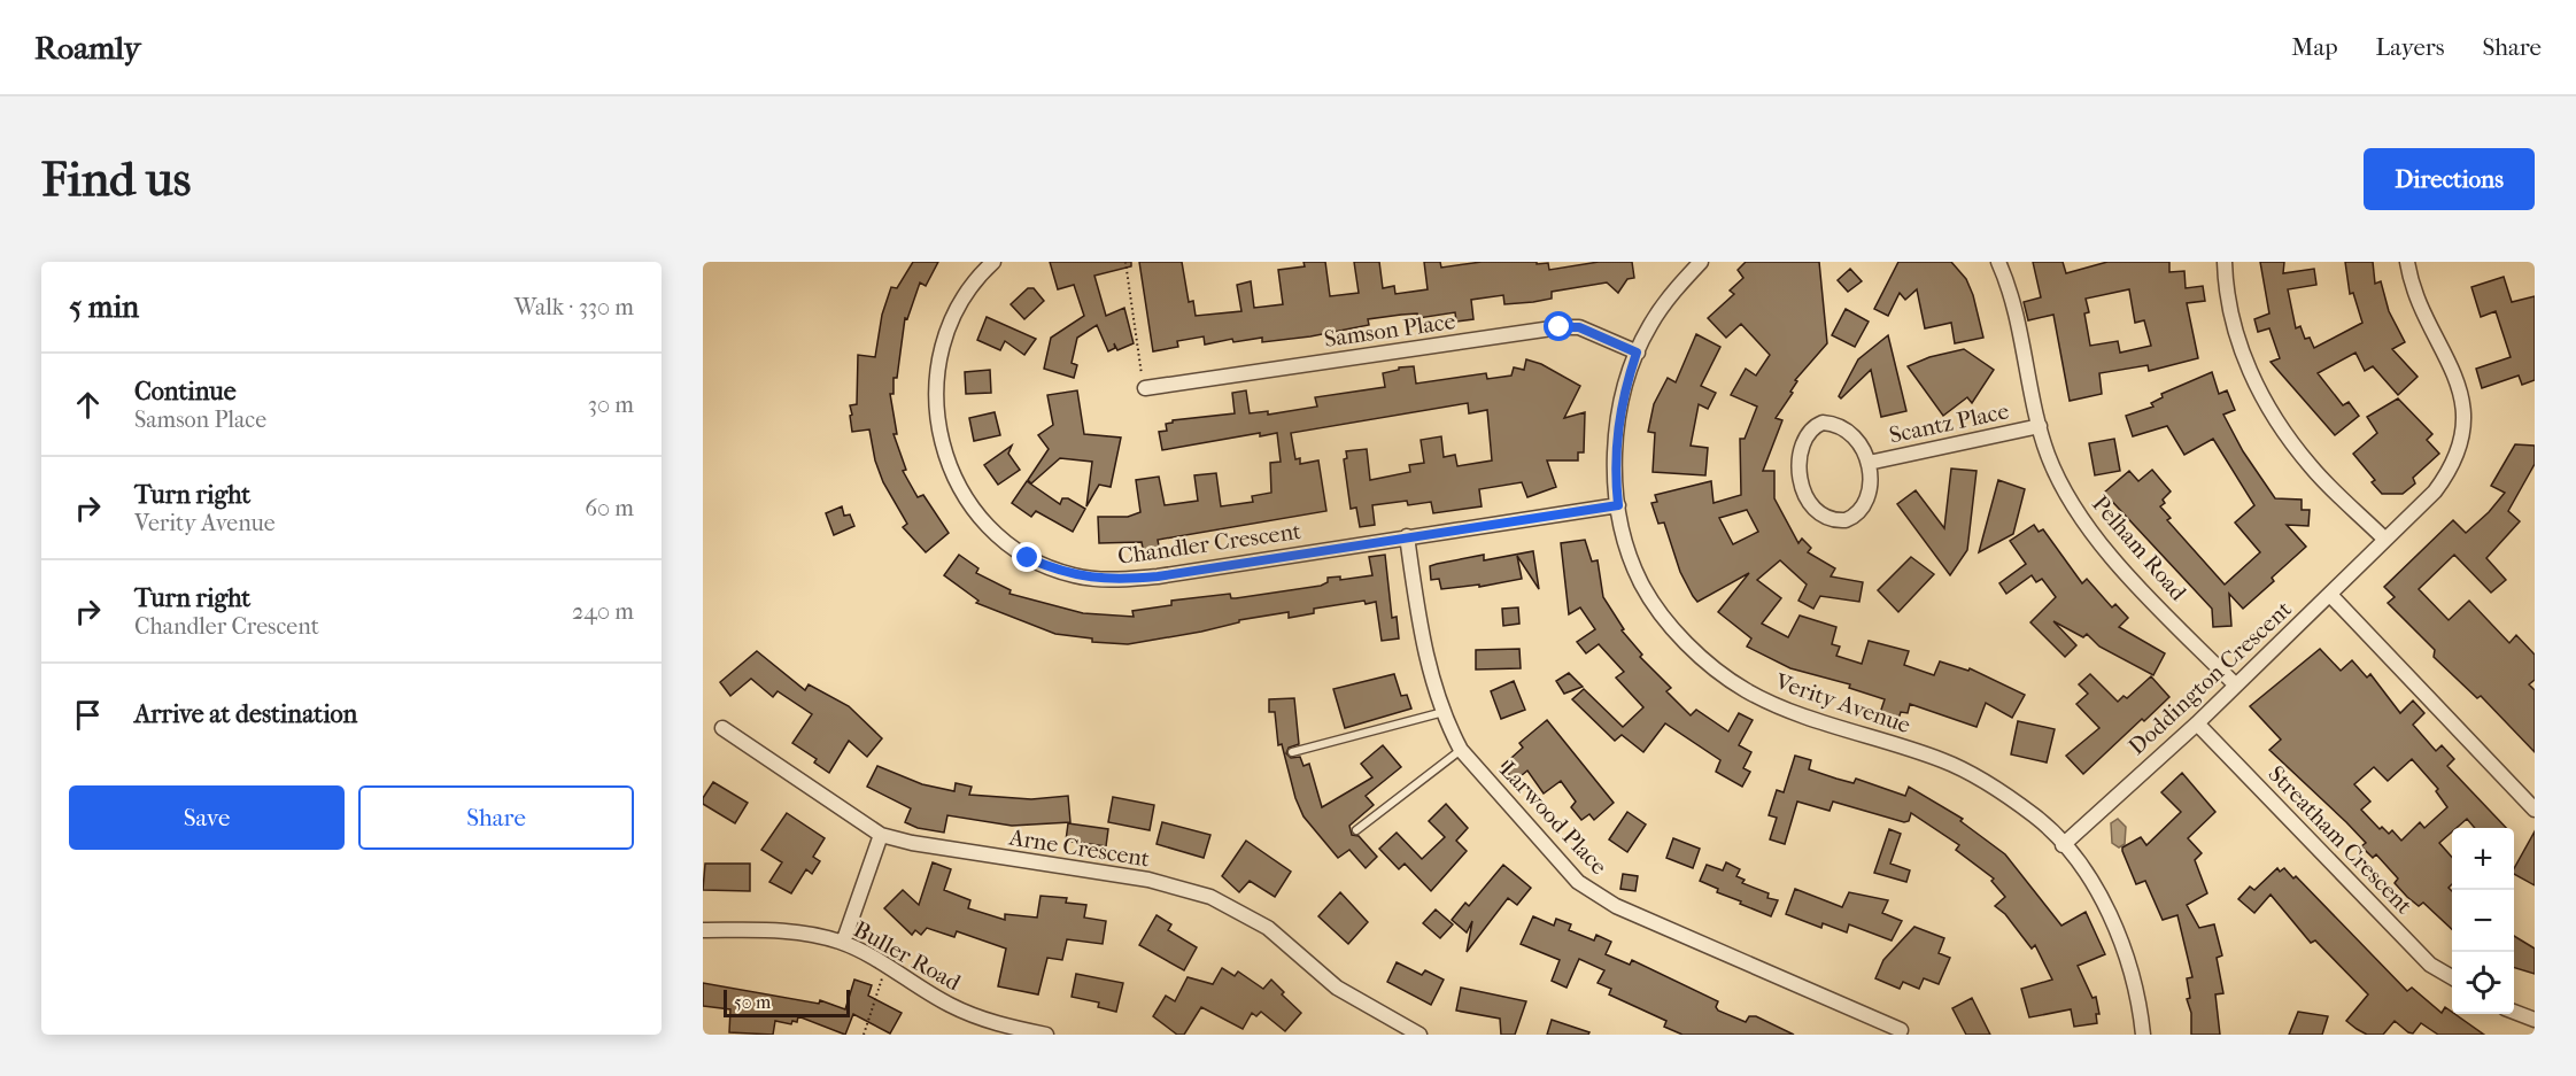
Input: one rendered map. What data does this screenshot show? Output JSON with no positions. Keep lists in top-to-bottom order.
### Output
{
  "streets": {
    "street": [
      "Samson Place",
      "Scantz Place",
      "Chandler Crescent",
      "Pelham Road",
      "Doddington Crescent",
      "Verity Avenue",
      "Larwood Place",
      "Streatham Crescent",
      "Arne Crescent",
      "Buller Road"
    ]
  },
  "crossings": [
    ["Samson Place", "Verity Avenue"],
    ["Scantz Place", "Pelham Road"],
    ["Chandler Crescent", "Verity Avenue"],
    ["Chandler Crescent", "Larwood Place"],
    ["Pelham Road", "Doddington Crescent"],
    ["Doddington Crescent", "Verity Avenue"],
    ["Doddington Crescent", "Streatham Crescent"]
  ],
  "scale_bar": "50 m",
  "page": {
    "header": "Roamly",
    "nav": ["Map", "Layers", "Share"],
    "buttons": [
      "Directions",
      ["Save", "Share"]
    ],
    "title": "Find us",
    "heading": ["5 min", "Walk · 330 m"],
    "list": [
      ["Continue", "Samson Place", "30 m"],
      ["Turn right", "Verity Avenue", "60 m"],
      ["Turn right", "Chandler Crescent", "240 m"],
      "Arrive at destination"
    ],
    "map_buttons": ["+", "−"],
    "scale": "50 m"
  }
}
